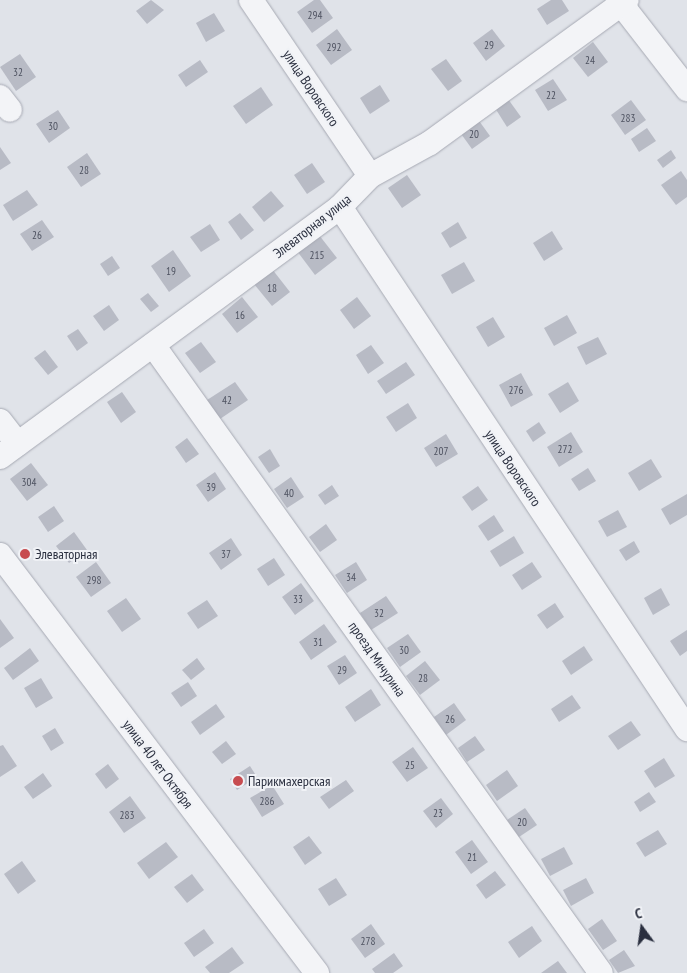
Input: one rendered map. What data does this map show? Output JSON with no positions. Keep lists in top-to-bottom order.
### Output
{
  "streets": {
    "street": [
      "улица Воровского",
      "Элеваторная улица",
      "проезд Мичурина",
      "улица 40 лет Октября"
    ]
  },
  "crossings": [
    ["улица Воровского", "Элеваторная улица"],
    ["Элеваторная улица", "проезд Мичурина"]
  ],
  "places": ["Элеваторная", "Парикмахерская"],
  "house_numbers": [
    "294",
    "29",
    "292",
    "24",
    "32",
    "22",
    "283",
    "30",
    "20",
    "28",
    "26",
    "215",
    "19",
    "18",
    "16",
    "276",
    "42",
    "272",
    "207",
    "304",
    "39",
    "40",
    "37",
    "34",
    "298",
    "33",
    "32",
    "31",
    "30",
    "29",
    "28",
    "26",
    "25",
    "286",
    "23",
    "283",
    "20",
    "21",
    "278"
  ],
  "north": "top"
}
